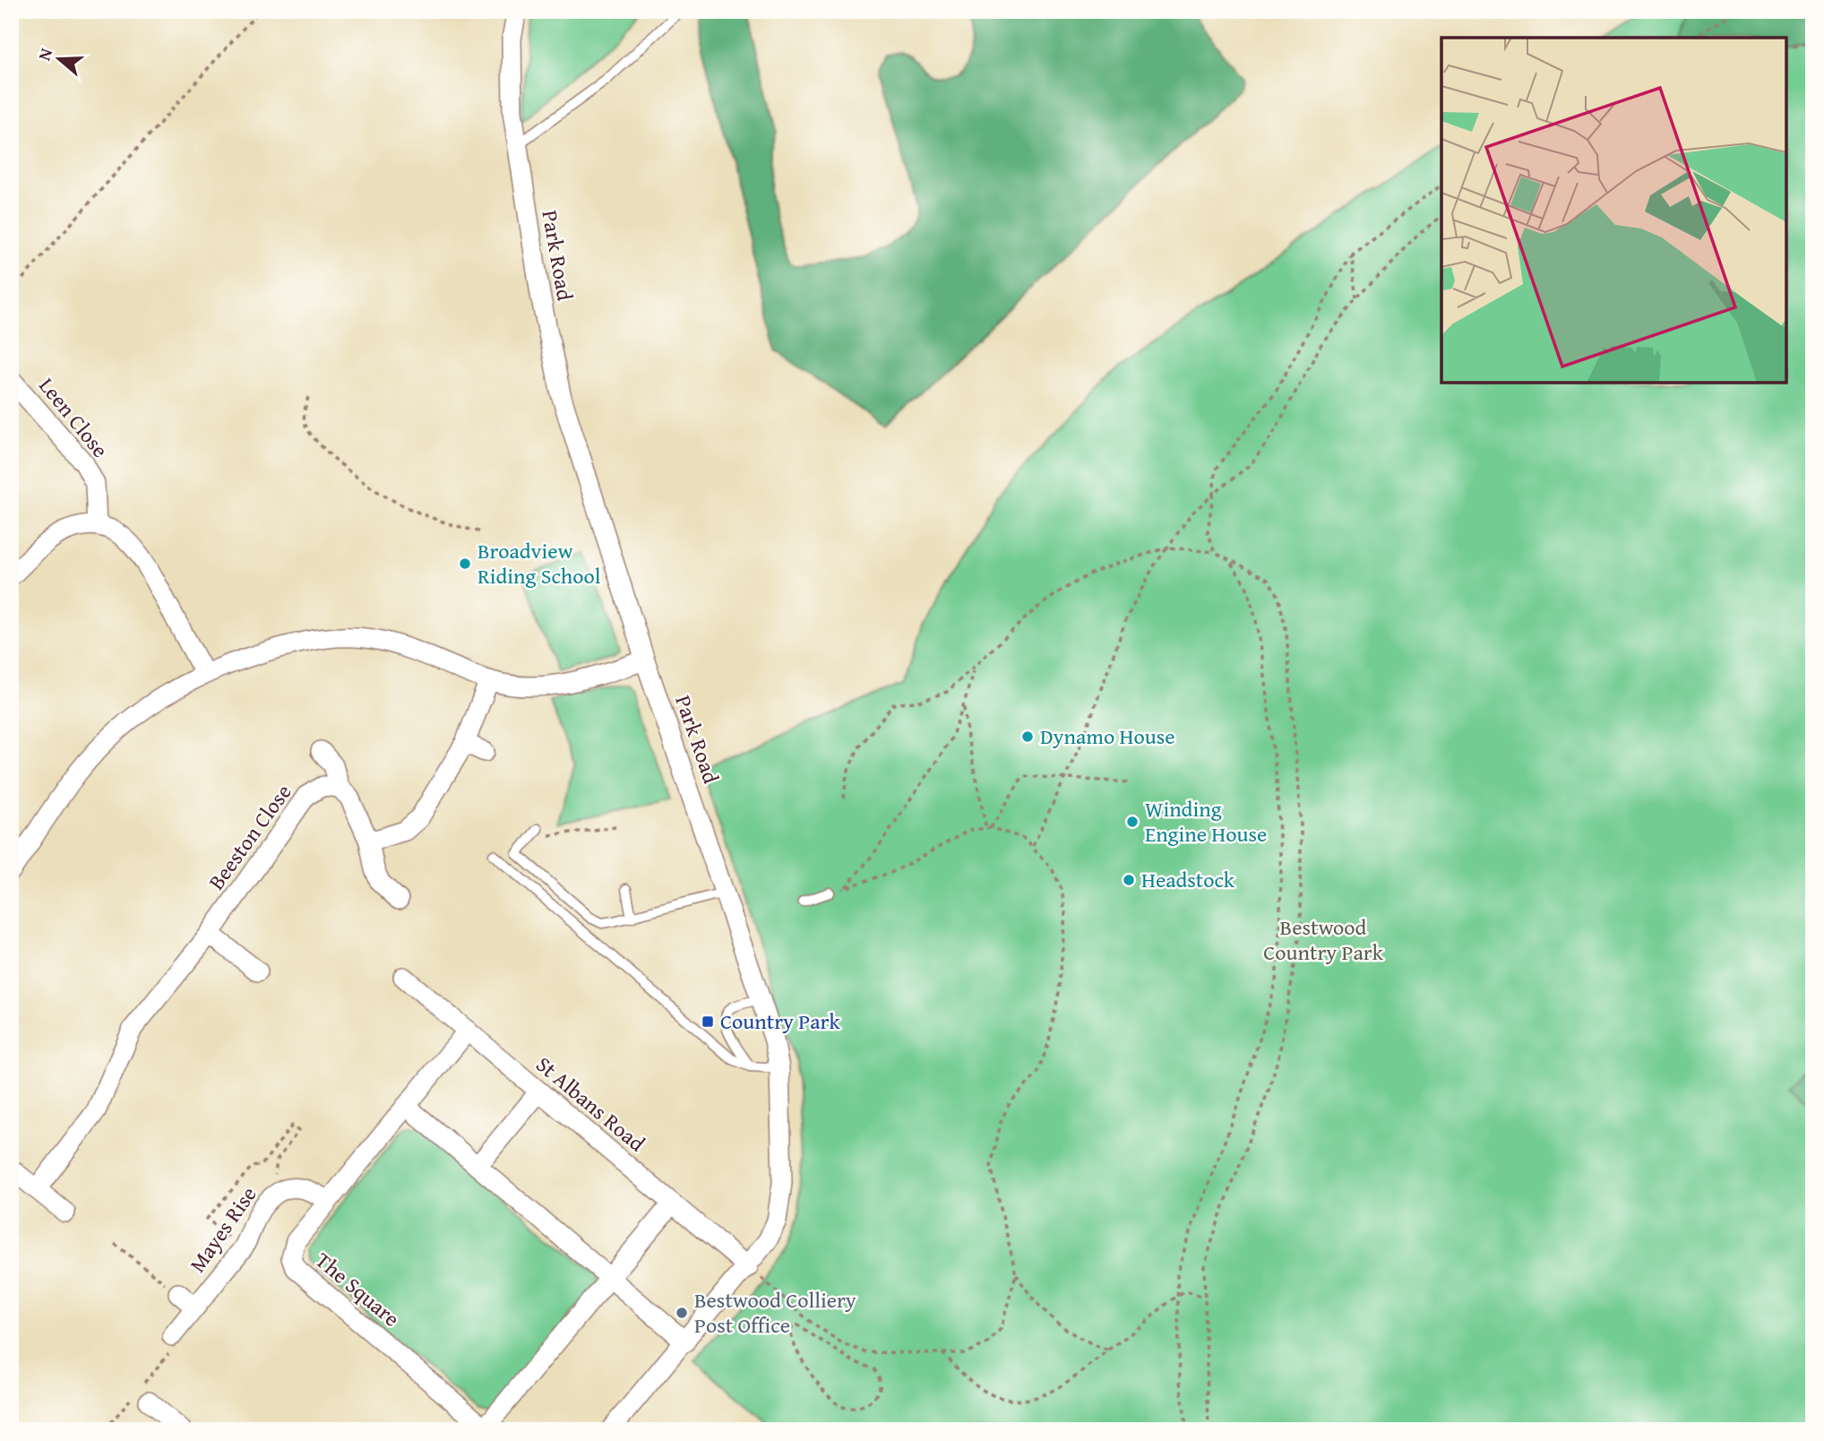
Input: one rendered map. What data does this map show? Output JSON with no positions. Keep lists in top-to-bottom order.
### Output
{
  "streets": {
    "street": [
      "Park Road",
      "Leen Close",
      "Beeston Close",
      "St Albans Road",
      "Mayes Rise",
      "The Square"
    ]
  },
  "crossings": [
    ["Park Road", "St Albans Road"],
    ["St Albans Road", "The Square"],
    ["Mayes Rise", "The Square"]
  ],
  "parks": ["Bestwood Country Park"],
  "places": {
    "other": [
      "Broadview Riding School",
      "Dynamo House",
      "Winding Engine House",
      "Headstock",
      "Bestwood Colliery Post Office"
    ],
    "transit": ["Country Park"]
  },
  "north": "left"
}
